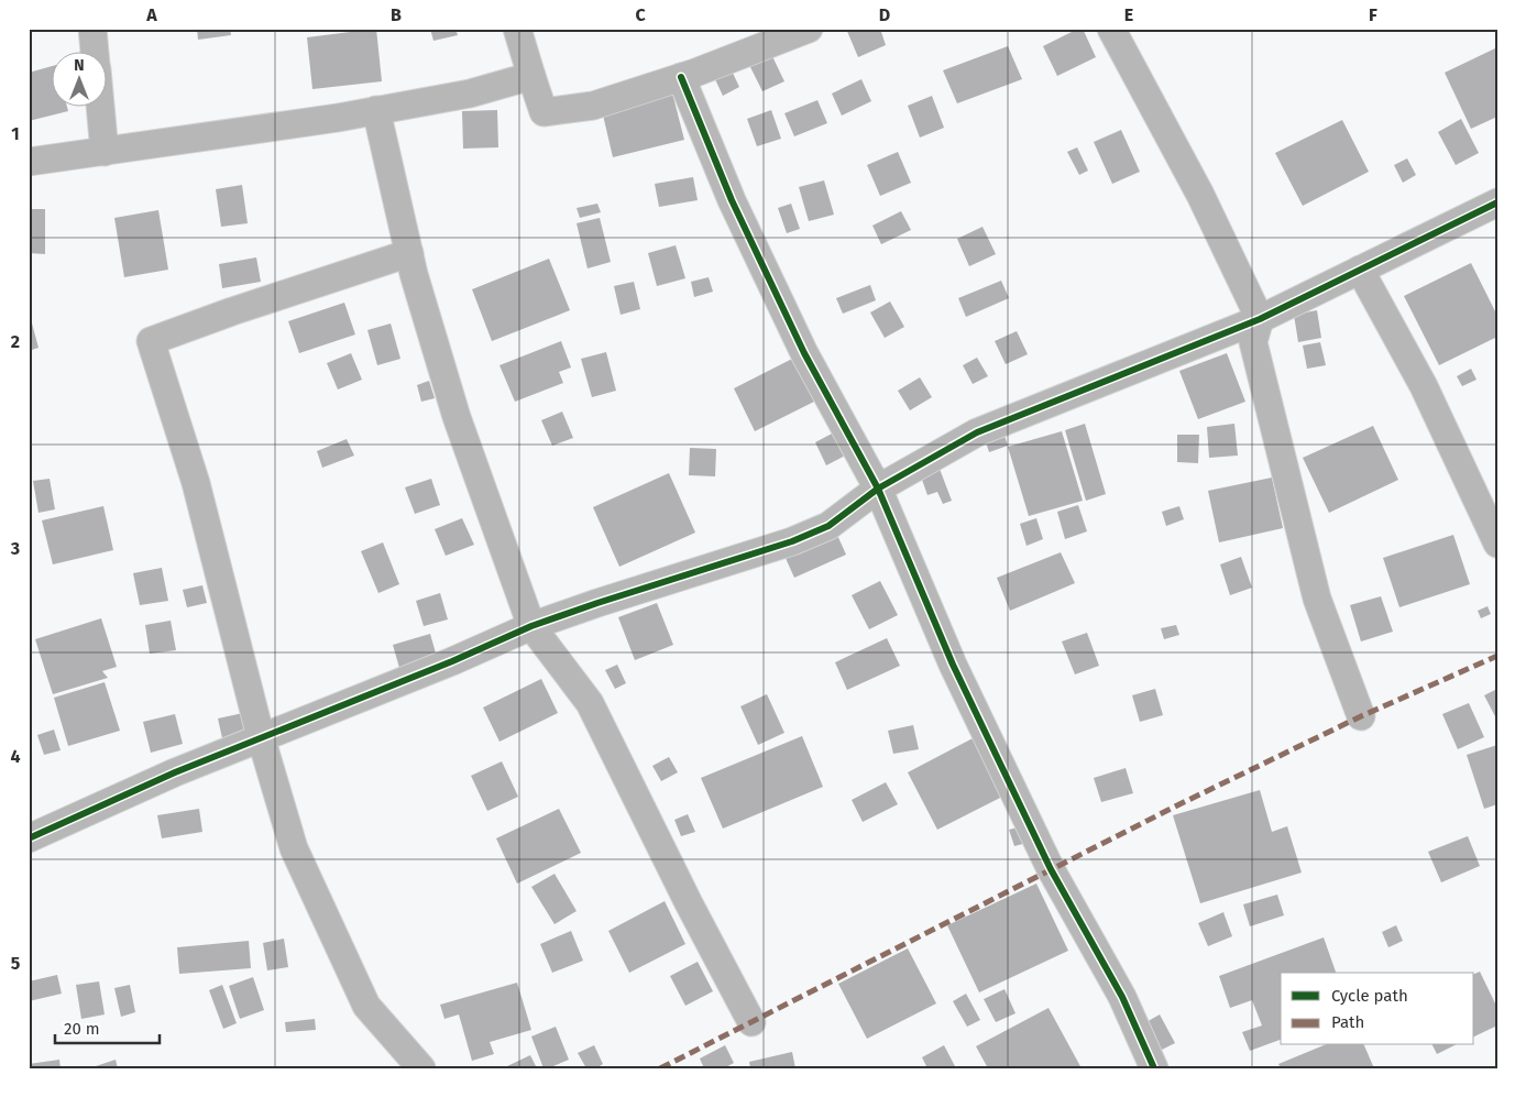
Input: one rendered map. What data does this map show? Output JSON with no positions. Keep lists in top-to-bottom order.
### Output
{
  "legend": ["Cycle path", "Path"],
  "scale_bar": "20 m",
  "north": "top",
  "grid": {
    "columns": [
      "A",
      "B",
      "C",
      "D",
      "E",
      "F"
    ],
    "rows": [
      "1",
      "2",
      "3",
      "4",
      "5"
    ]
  }
}
